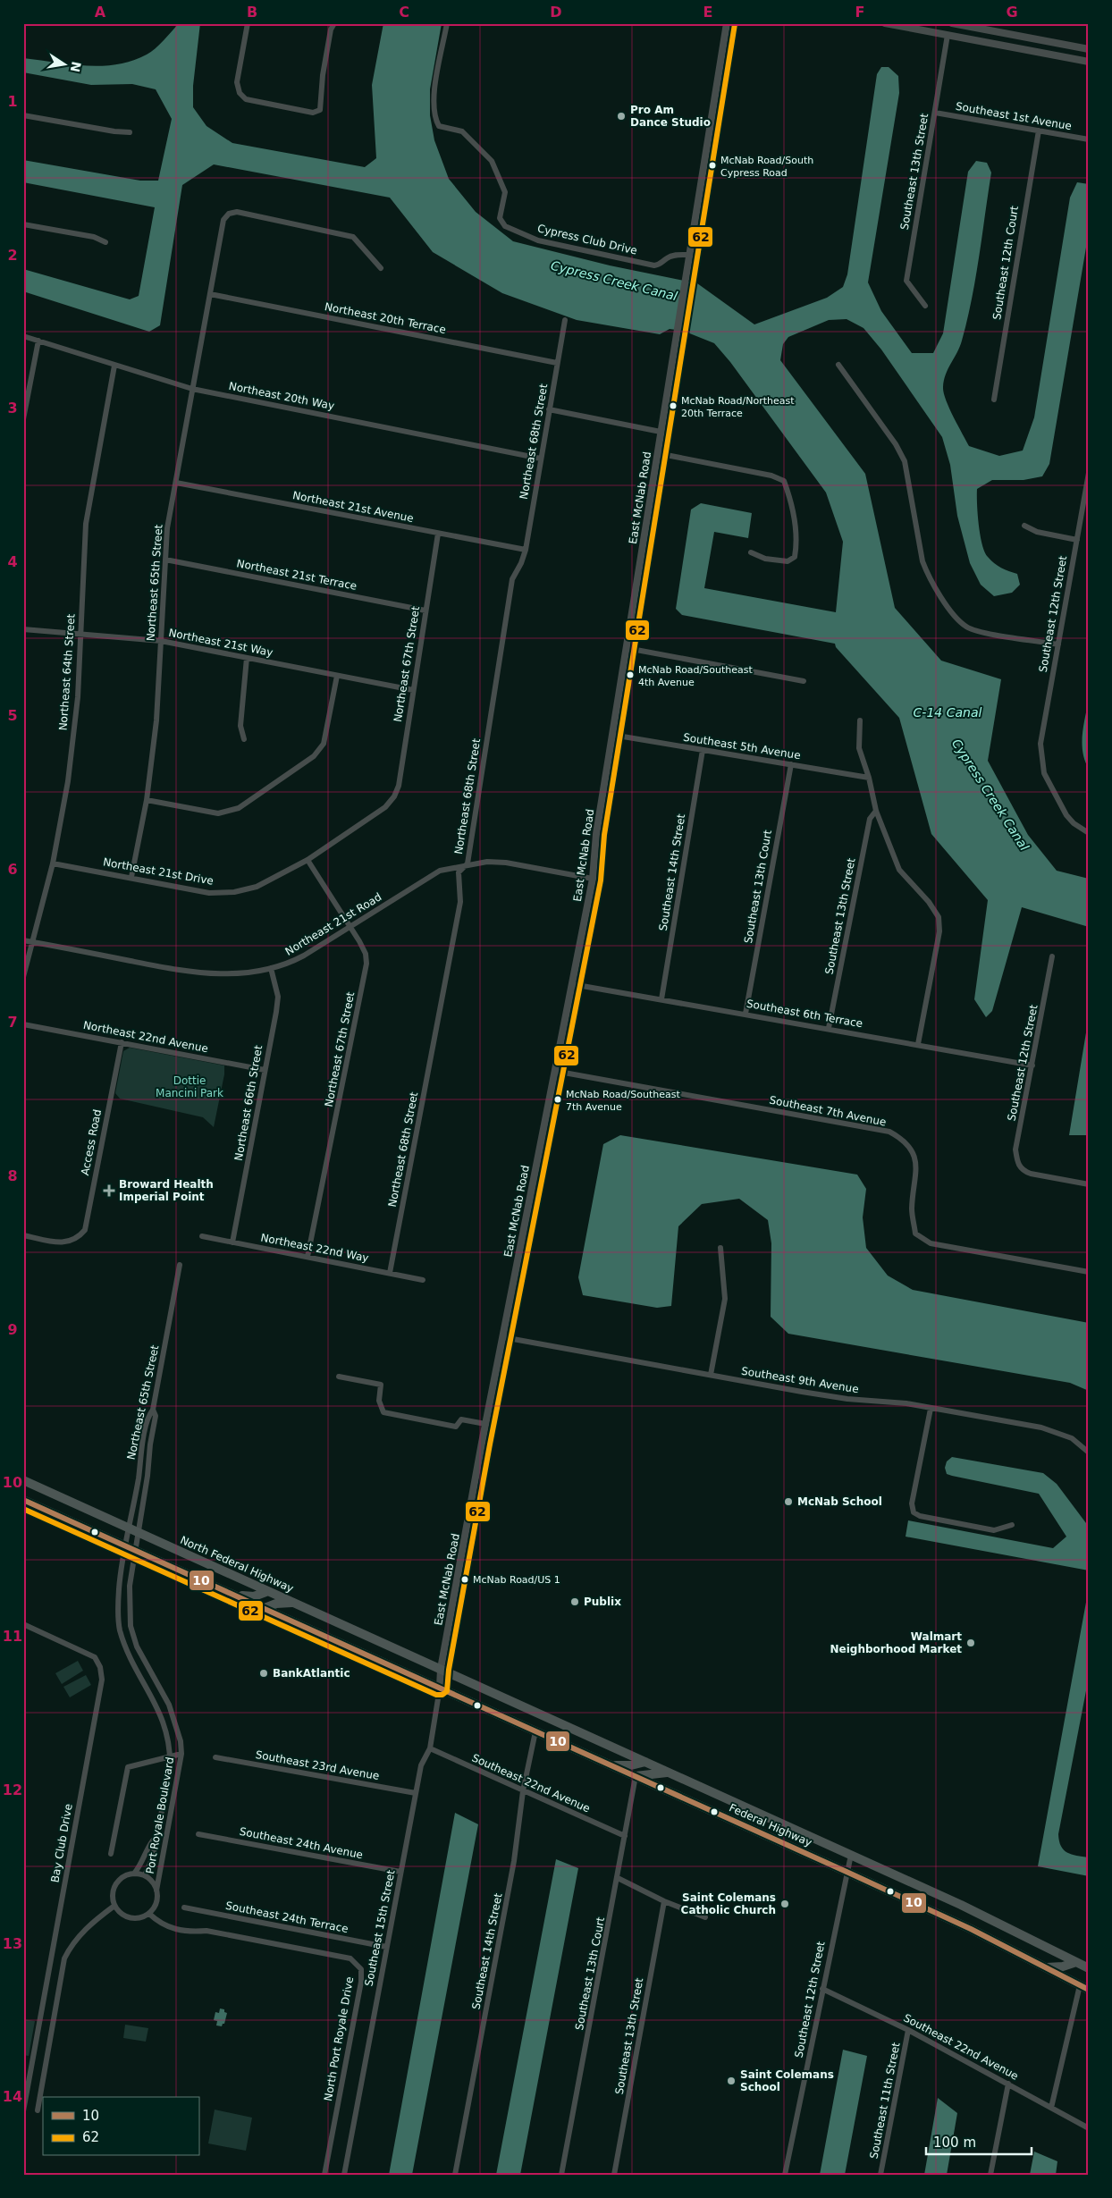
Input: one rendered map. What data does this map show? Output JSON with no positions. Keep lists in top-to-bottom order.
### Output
{
  "streets": {
    "main road": ["North Federal Highway", "Federal Highway"],
    "street": [
      "Southeast 1st Avenue",
      "Southeast 13th Street",
      "Cypress Club Drive",
      "Southeast 12th Court",
      "Northeast 20th Terrace",
      "Northeast 20th Way",
      "Northeast 68th Street",
      "East McNab Road",
      "Northeast 21st Avenue",
      "Northeast 21st Terrace",
      "Northeast 65th Street",
      "Southeast 12th Street",
      "Northeast 21st Way",
      "Northeast 67th Street",
      "Northeast 64th Street",
      "Southeast 5th Avenue",
      "Northeast 21st Drive",
      "Southeast 14th Street",
      "Southeast 13th Court",
      "Northeast 21st Road",
      "Southeast 6th Terrace",
      "Northeast 22nd Avenue",
      "Northeast 66th Street",
      "Southeast 7th Avenue",
      "Access Road",
      "Northeast 22nd Way",
      "Southeast 9th Avenue",
      "Southeast 23rd Avenue",
      "Southeast 22nd Avenue",
      "Port Royale Boulevard",
      "Bay Club Drive",
      "Southeast 24th Avenue",
      "Southeast 24th Terrace",
      "Southeast 15th Street",
      "North Port Royale Drive",
      "Southeast 11th Street"
    ]
  },
  "crossings": [
    ["Southeast 1st Avenue", "Southeast 13th Street"],
    ["Southeast 1st Avenue", "Southeast 12th Court"],
    ["Southeast 13th Street", "Southeast 6th Terrace"],
    ["Cypress Club Drive", "East McNab Road"],
    ["Northeast 20th Terrace", "Northeast 68th Street"],
    ["Northeast 20th Terrace", "Northeast 65th Street"],
    ["Northeast 20th Way", "Northeast 68th Street"],
    ["Northeast 20th Way", "Northeast 65th Street"],
    ["Northeast 20th Way", "Northeast 64th Street"],
    ["Northeast 68th Street", "Northeast 21st Avenue"],
    ["Northeast 68th Street", "Northeast 21st Road"],
    ["Northeast 68th Street", "Northeast 22nd Way"],
    ["East McNab Road", "Southeast 5th Avenue"],
    ["East McNab Road", "Northeast 21st Road"],
    ["East McNab Road", "Southeast 6th Terrace"],
    ["East McNab Road", "Southeast 7th Avenue"],
    ["East McNab Road", "Southeast 9th Avenue"],
    ["East McNab Road", "North Federal Highway"],
    ["East McNab Road", "Federal Highway"],
    ["East McNab Road", "Southeast 15th Street"],
    ["Northeast 21st Avenue", "Northeast 65th Street"],
    ["Northeast 21st Avenue", "Northeast 67th Street"],
    ["Northeast 21st Terrace", "Northeast 65th Street"],
    ["Northeast 21st Terrace", "Northeast 67th Street"],
    ["Northeast 65th Street", "Northeast 21st Way"],
    ["Northeast 65th Street", "Northeast 21st Drive"],
    ["Northeast 65th Street", "North Federal Highway"],
    ["Northeast 65th Street", "Port Royale Boulevard"],
    ["Southeast 12th Street", "Southeast 6th Terrace"],
    ["Southeast 12th Street", "Southeast 22nd Avenue"],
    ["Southeast 12th Street", "Federal Highway"],
    ["Northeast 21st Way", "Northeast 67th Street"],
    ["Northeast 21st Way", "Northeast 64th Street"],
    ["Northeast 67th Street", "Northeast 21st Drive"],
    ["Northeast 67th Street", "Northeast 21st Road"],
    ["Northeast 67th Street", "Northeast 22nd Way"],
    ["Northeast 64th Street", "Northeast 21st Drive"],
    ["Northeast 64th Street", "Northeast 21st Road"],
    ["Southeast 5th Avenue", "Southeast 14th Street"],
    ["Southeast 5th Avenue", "Southeast 13th Court"],
    ["Southeast 14th Street", "Southeast 6th Terrace"],
    ["Southeast 14th Street", "Southeast 22nd Avenue"],
    ["Southeast 14th Street", "Federal Highway"],
    ["Southeast 13th Court", "Southeast 6th Terrace"],
    ["Southeast 13th Court", "Southeast 22nd Avenue"],
    ["Southeast 13th Court", "Federal Highway"],
    ["Northeast 21st Road", "Northeast 66th Street"],
    ["Northeast 22nd Avenue", "Northeast 66th Street"],
    ["Northeast 22nd Avenue", "Access Road"],
    ["Northeast 66th Street", "Northeast 22nd Way"],
    ["North Federal Highway", "Port Royale Boulevard"],
    ["North Federal Highway", "Federal Highway"],
    ["Southeast 23rd Avenue", "Southeast 15th Street"],
    ["Southeast 22nd Avenue", "Southeast 15th Street"],
    ["Southeast 22nd Avenue", "Southeast 11th Street"],
    ["Port Royale Boulevard", "North Port Royale Drive"],
    ["Federal Highway", "Southeast 15th Street"],
    ["Southeast 24th Avenue", "Southeast 15th Street"],
    ["Southeast 24th Terrace", "Southeast 15th Street"]
  ],
  "water": ["Cypress Creek Canal", "C-14 Canal"],
  "parks": ["Dottie Mancini Park"],
  "places": {
    "other": [
      "Pro Am Dance Studio",
      "McNab Road/South Cypress Road",
      "McNab Road/Northeast 20th Terrace",
      "McNab Road/Southeast 4th Avenue",
      "McNab Road/Southeast 7th Avenue",
      "McNab School",
      "McNab Road/US 1",
      "Publix",
      "Walmart Neighborhood Market",
      "BankAtlantic",
      "Saint Colemans Catholic Church",
      "Saint Colemans School"
    ],
    "health": ["Broward Health Imperial Point"]
  },
  "lines": ["transit line 62", "transit line 10"],
  "legend": ["10", "62"],
  "scale_bar": "100 m",
  "north": "right",
  "grid": {
    "columns": [
      "A",
      "B",
      "C",
      "D",
      "E",
      "F",
      "G"
    ],
    "rows": [
      "1",
      "2",
      "3",
      "4",
      "5",
      "6",
      "7",
      "8",
      "9",
      "10",
      "11",
      "12",
      "13",
      "14"
    ]
  }
}
